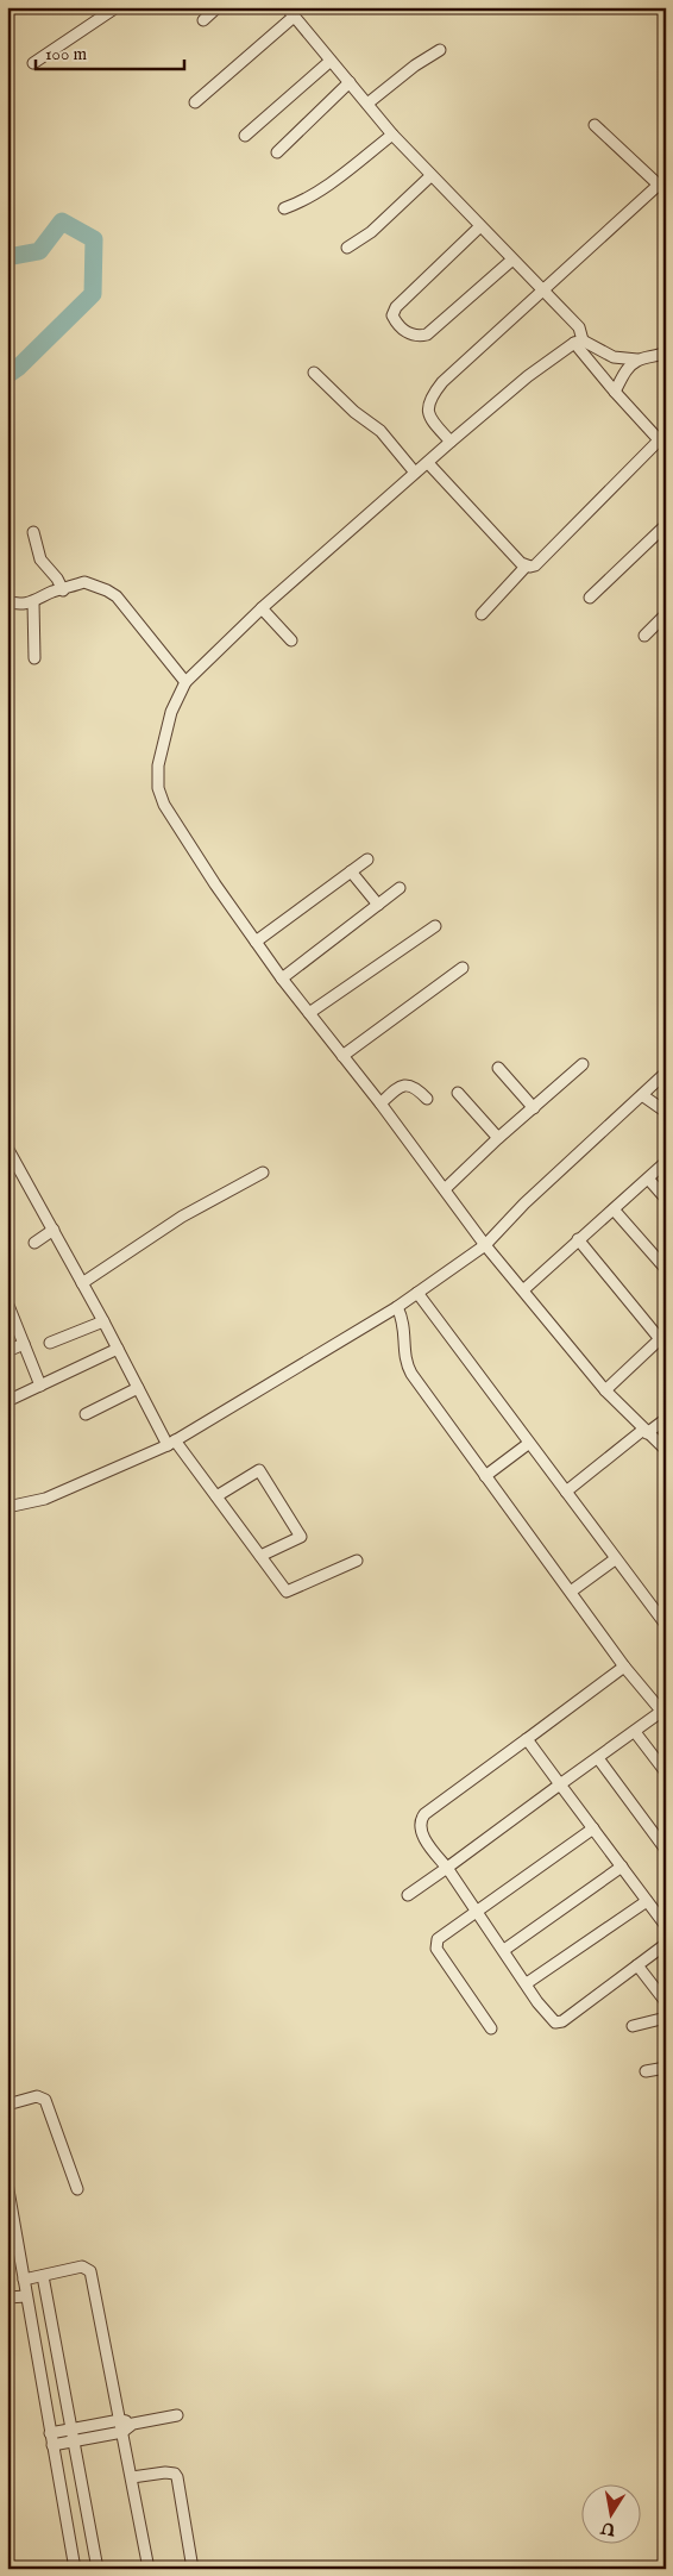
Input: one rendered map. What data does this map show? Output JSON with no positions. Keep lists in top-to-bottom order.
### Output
{
  "scale_bar": "100 m",
  "north": "bottom"
}
